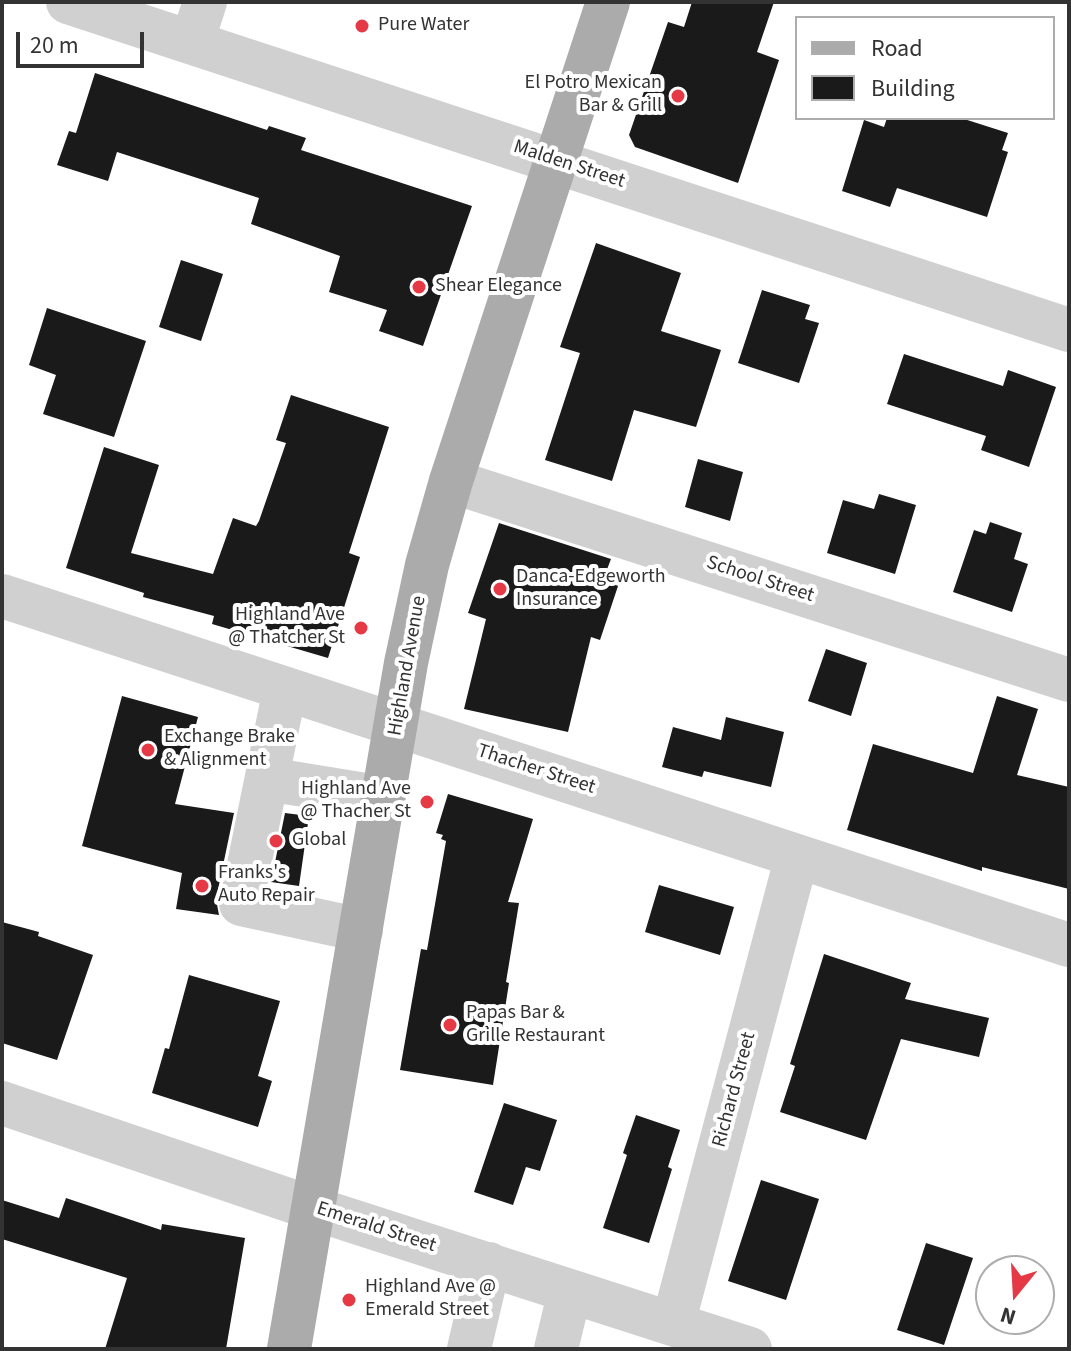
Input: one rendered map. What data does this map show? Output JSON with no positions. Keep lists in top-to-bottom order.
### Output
{
  "streets": {
    "main road": ["Highland Avenue"],
    "street": [
      "Malden Street",
      "School Street",
      "Thacher Street",
      "Richard Street",
      "Emerald Street"
    ]
  },
  "crossings": [
    ["Malden Street", "Highland Avenue"],
    ["School Street", "Highland Avenue"],
    ["Highland Avenue", "Thacher Street"],
    ["Highland Avenue", "Emerald Street"],
    ["Thacher Street", "Richard Street"],
    ["Richard Street", "Emerald Street"]
  ],
  "places": [
    "Pure Water",
    "El Potro Mexican Bar & Grill",
    "Shear Elegance",
    "Danca-Edgeworth Insurance",
    "Highland Ave @ Thatcher St",
    "Exchange Brake & Alignment",
    "Highland Ave @ Thacher St",
    "Global",
    "Franks's Auto Repair",
    "Papas Bar & Grille Restaurant",
    "Highland Ave @ Emerald Street"
  ],
  "legend": ["Road", "Building"],
  "scale_bar": "20 m",
  "north": "bottom"
}
